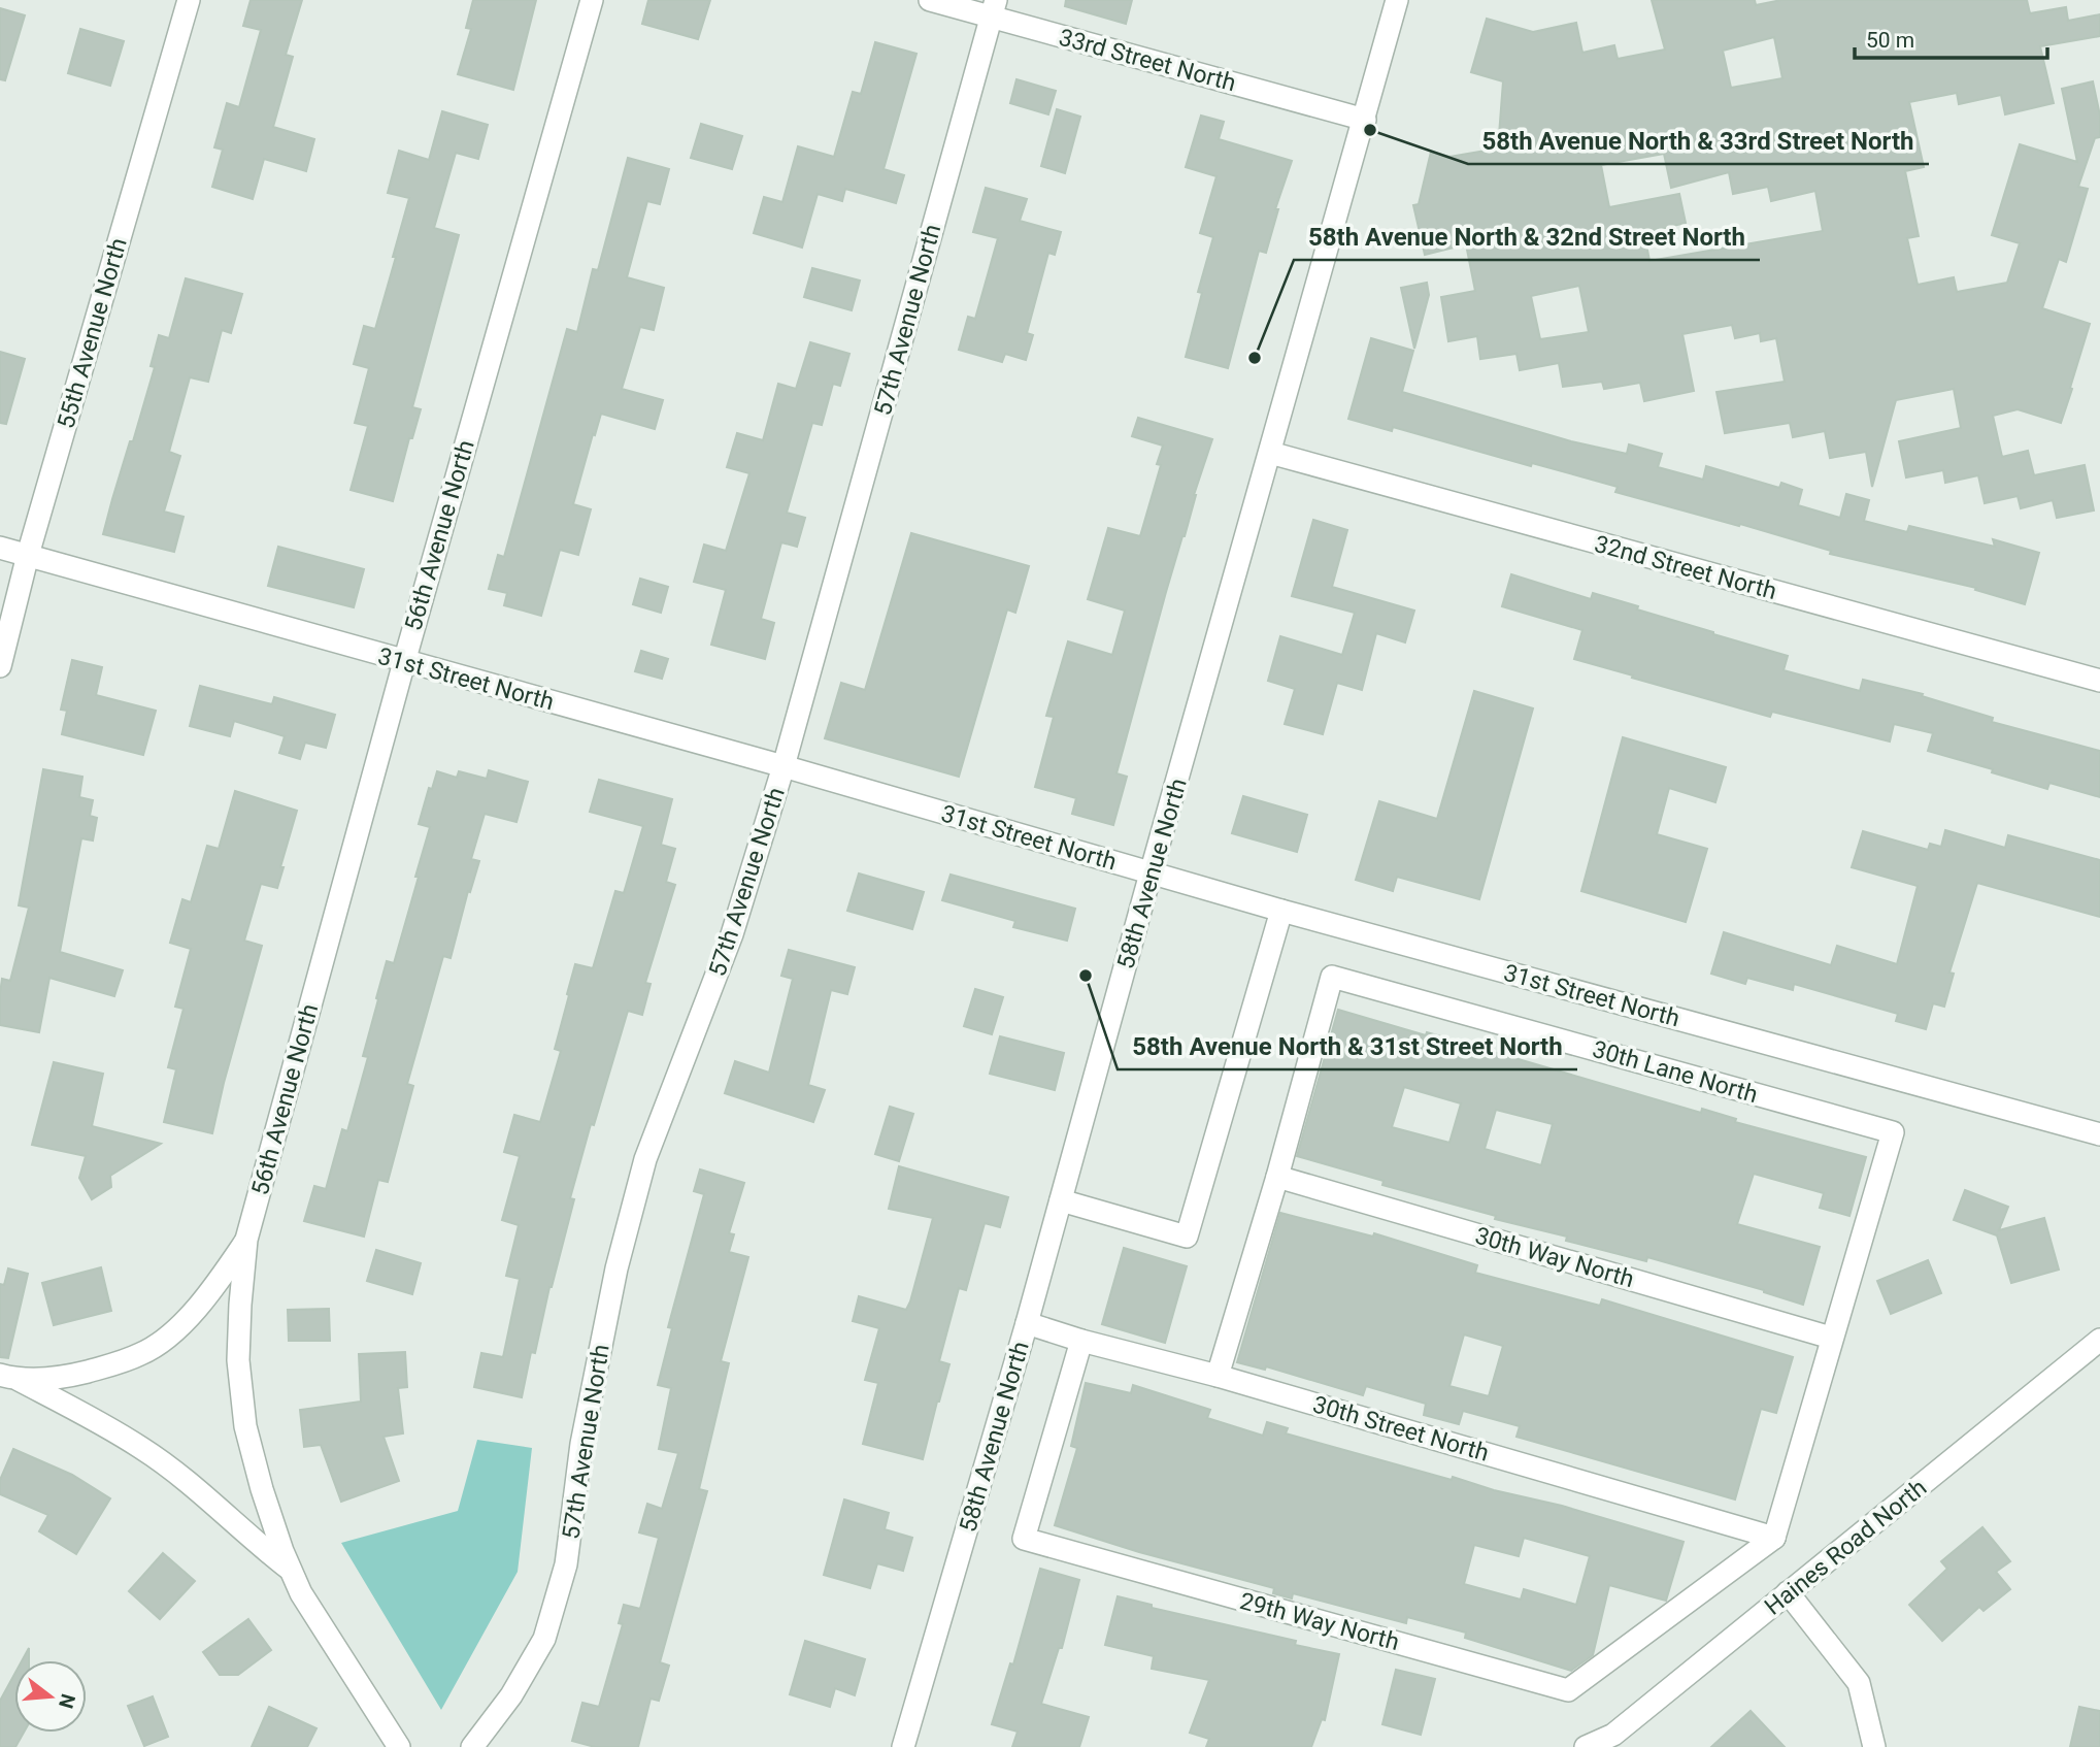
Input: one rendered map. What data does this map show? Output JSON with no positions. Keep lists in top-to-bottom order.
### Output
{
  "streets": {
    "street": [
      "33rd Street North",
      "57th Avenue North",
      "55th Avenue North",
      "56th Avenue North",
      "32nd Street North",
      "31st Street North",
      "58th Avenue North",
      "30th Lane North",
      "30th Way North",
      "30th Street North",
      "Haines Road North",
      "29th Way North"
    ]
  },
  "crossings": [
    ["33rd Street North", "57th Avenue North"],
    ["33rd Street North", "58th Avenue North"],
    ["57th Avenue North", "31st Street North"],
    ["55th Avenue North", "31st Street North"],
    ["56th Avenue North", "31st Street North"],
    ["32nd Street North", "58th Avenue North"],
    ["31st Street North", "58th Avenue North"],
    ["58th Avenue North", "30th Street North"],
    ["30th Lane North", "30th Way North"],
    ["30th Street North", "29th Way North"]
  ],
  "places": ["58th Avenue North & 33rd Street North", "58th Avenue North & 32nd Street North", "58th Avenue North & 31st Street North"],
  "scale_bar": "50 m",
  "north": "right"
}
